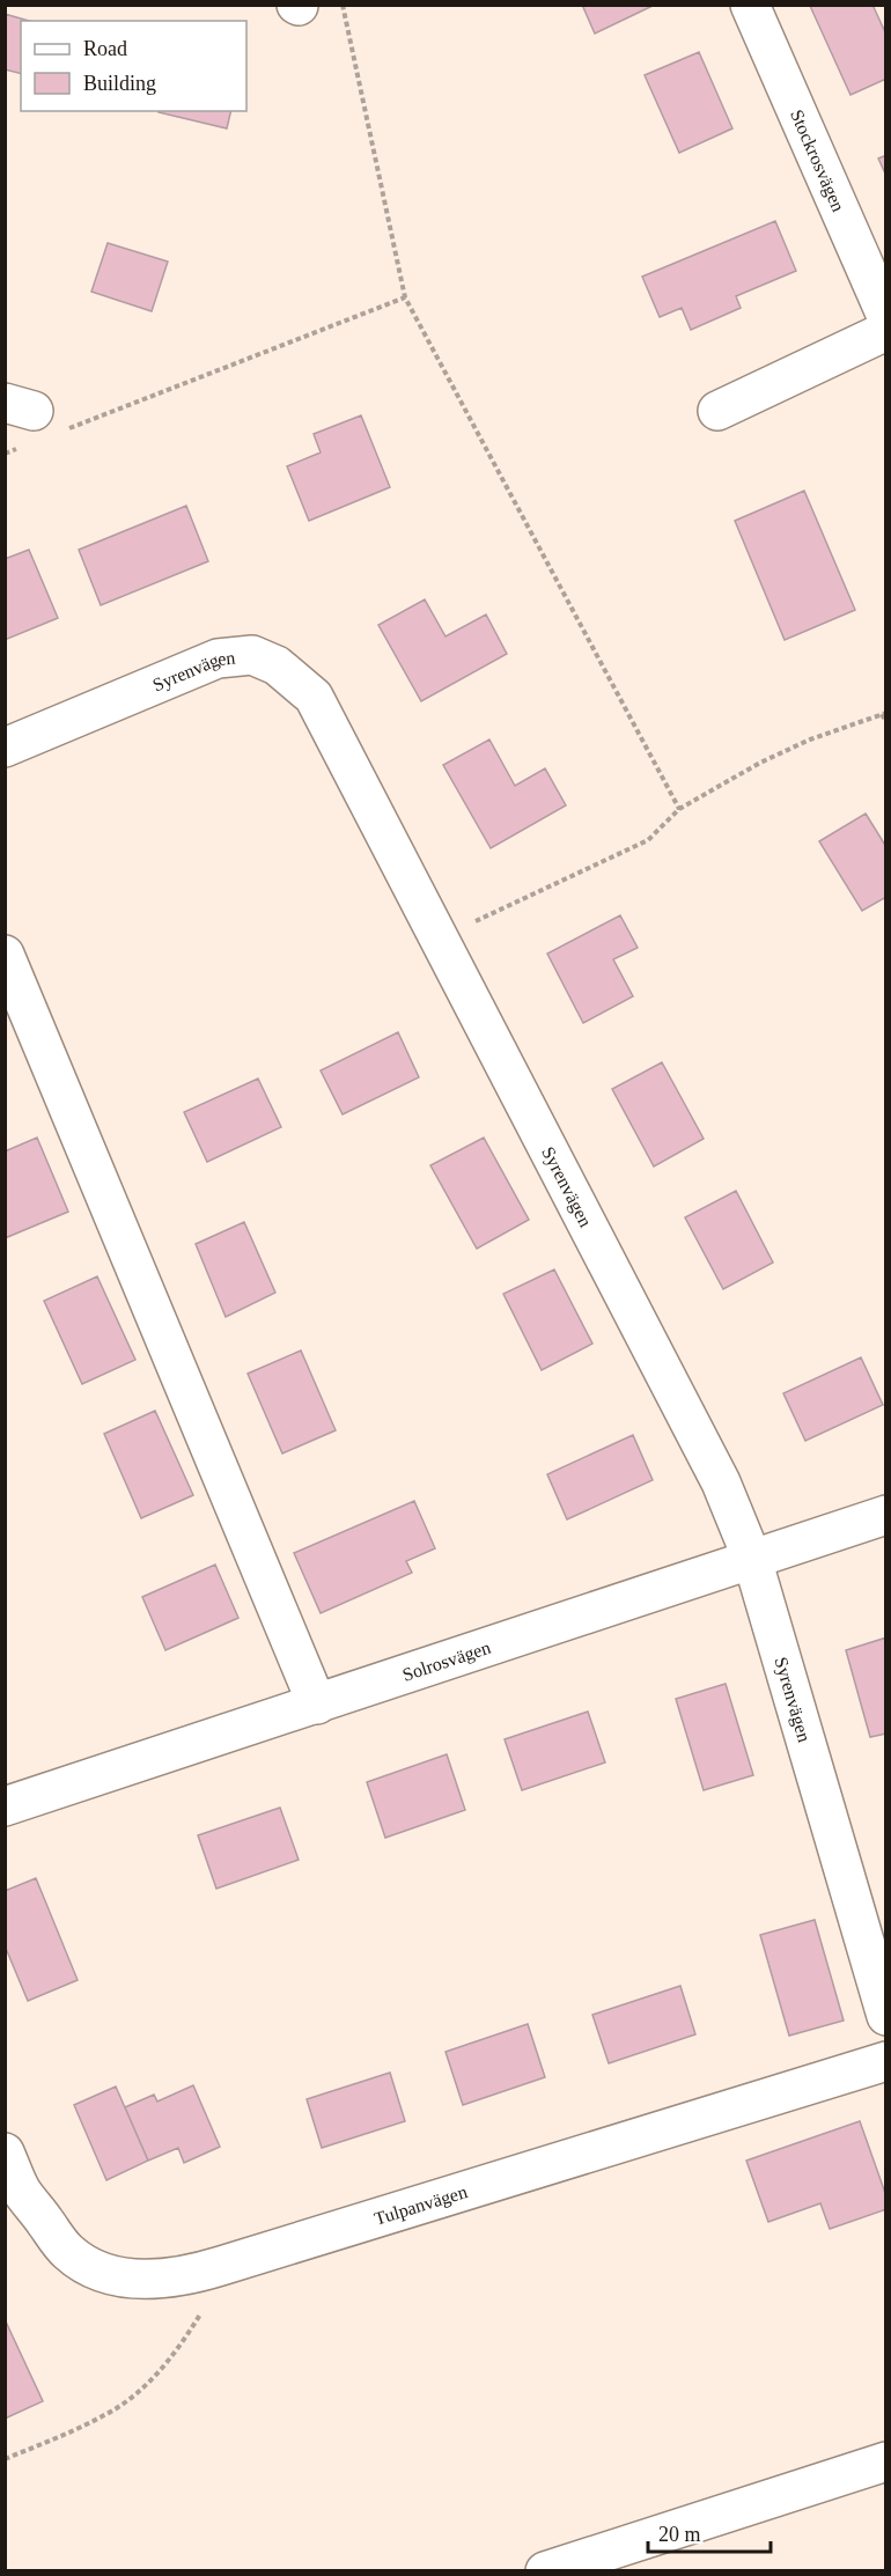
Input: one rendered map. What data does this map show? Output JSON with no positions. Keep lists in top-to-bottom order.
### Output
{
  "streets": {
    "street": [
      "Stockrosvägen",
      "Syrenvägen",
      "Solrosvägen",
      "Tulpanvägen"
    ]
  },
  "crossings": [
    ["Syrenvägen", "Solrosvägen"]
  ],
  "legend": ["Road", "Building"],
  "scale_bar": "20 m"
}
